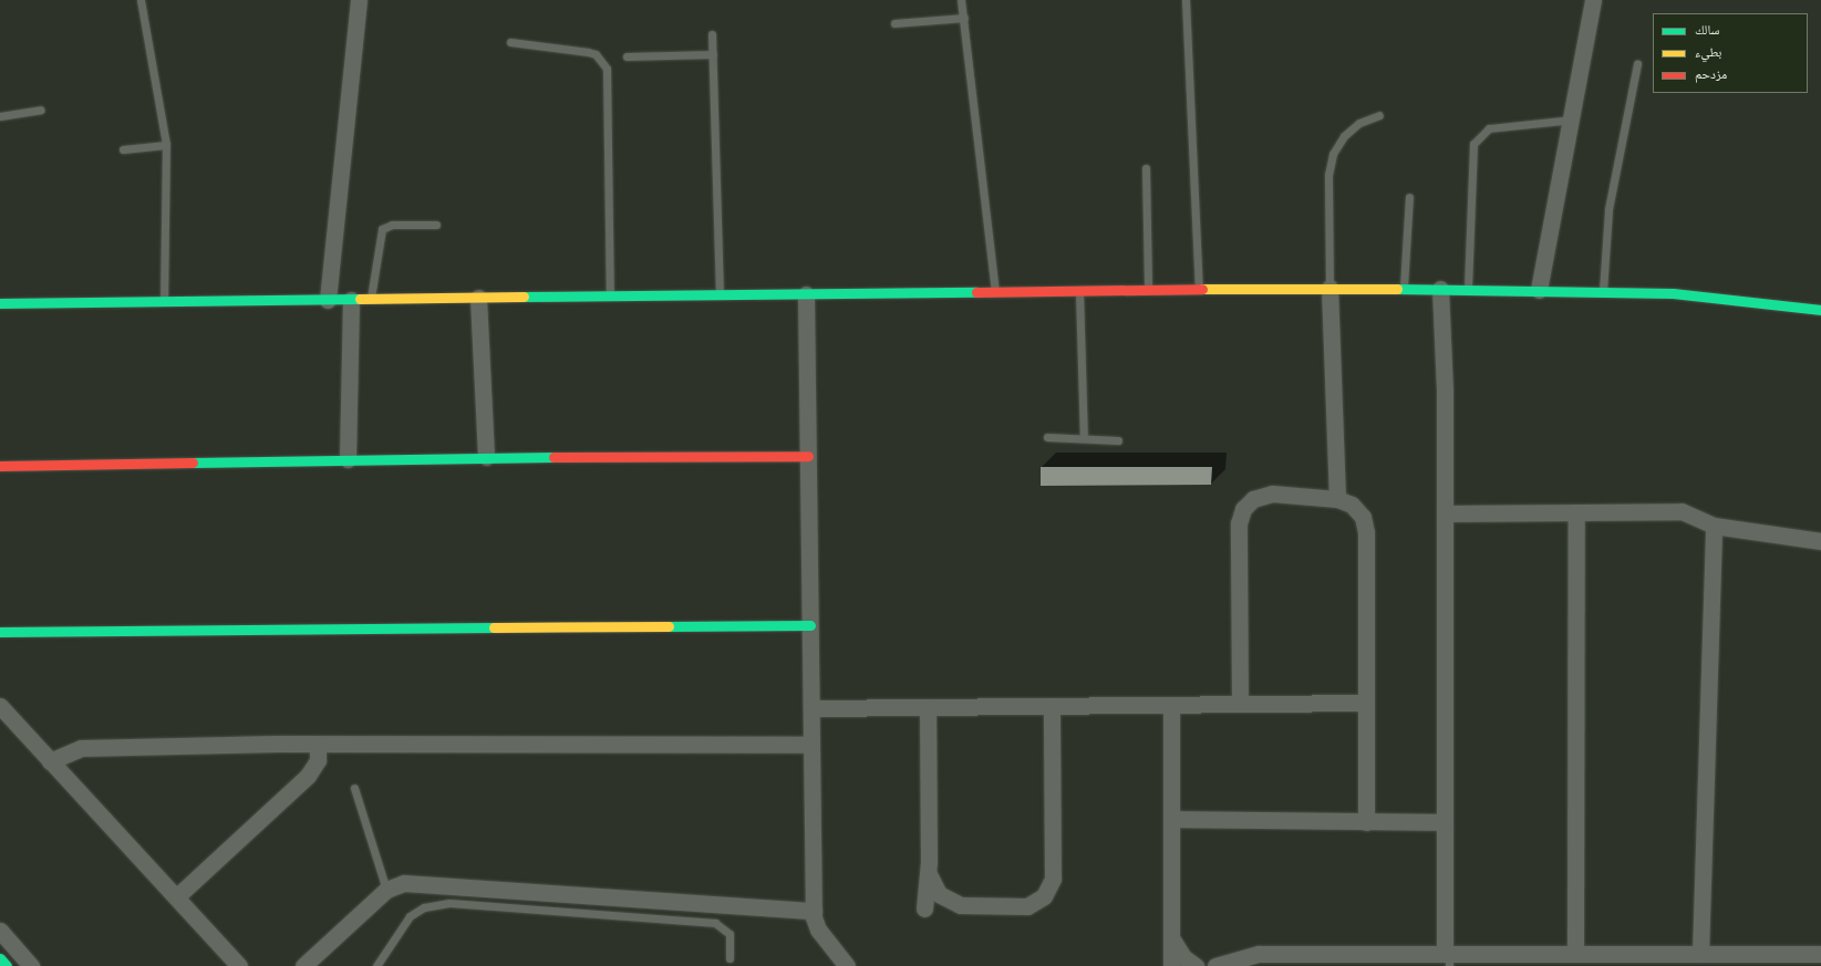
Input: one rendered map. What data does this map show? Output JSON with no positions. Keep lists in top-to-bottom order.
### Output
{
  "legend": ["سالك", "بطيء", "مزدحم"]
}
